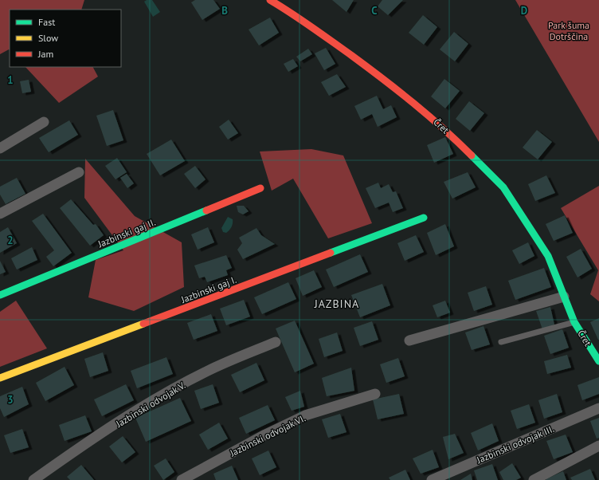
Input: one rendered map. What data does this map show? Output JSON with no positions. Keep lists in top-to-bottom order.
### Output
{
  "streets": {
    "street": [
      "Čret",
      "Jazbinski gaj II.",
      "Jazbinski gaj I.",
      "Jazbinski odvojak V.",
      "Jazbinski odvojak VI.",
      "Jazbinski odvojak III."
    ]
  },
  "districts": ["JAZBINA"],
  "parks": ["Park šuma Dotrščina"],
  "legend": ["Fast", "Slow", "Jam"],
  "grid": {
    "columns": ["B", "C", "D"],
    "rows": ["1", "2", "3"]
  }
}
